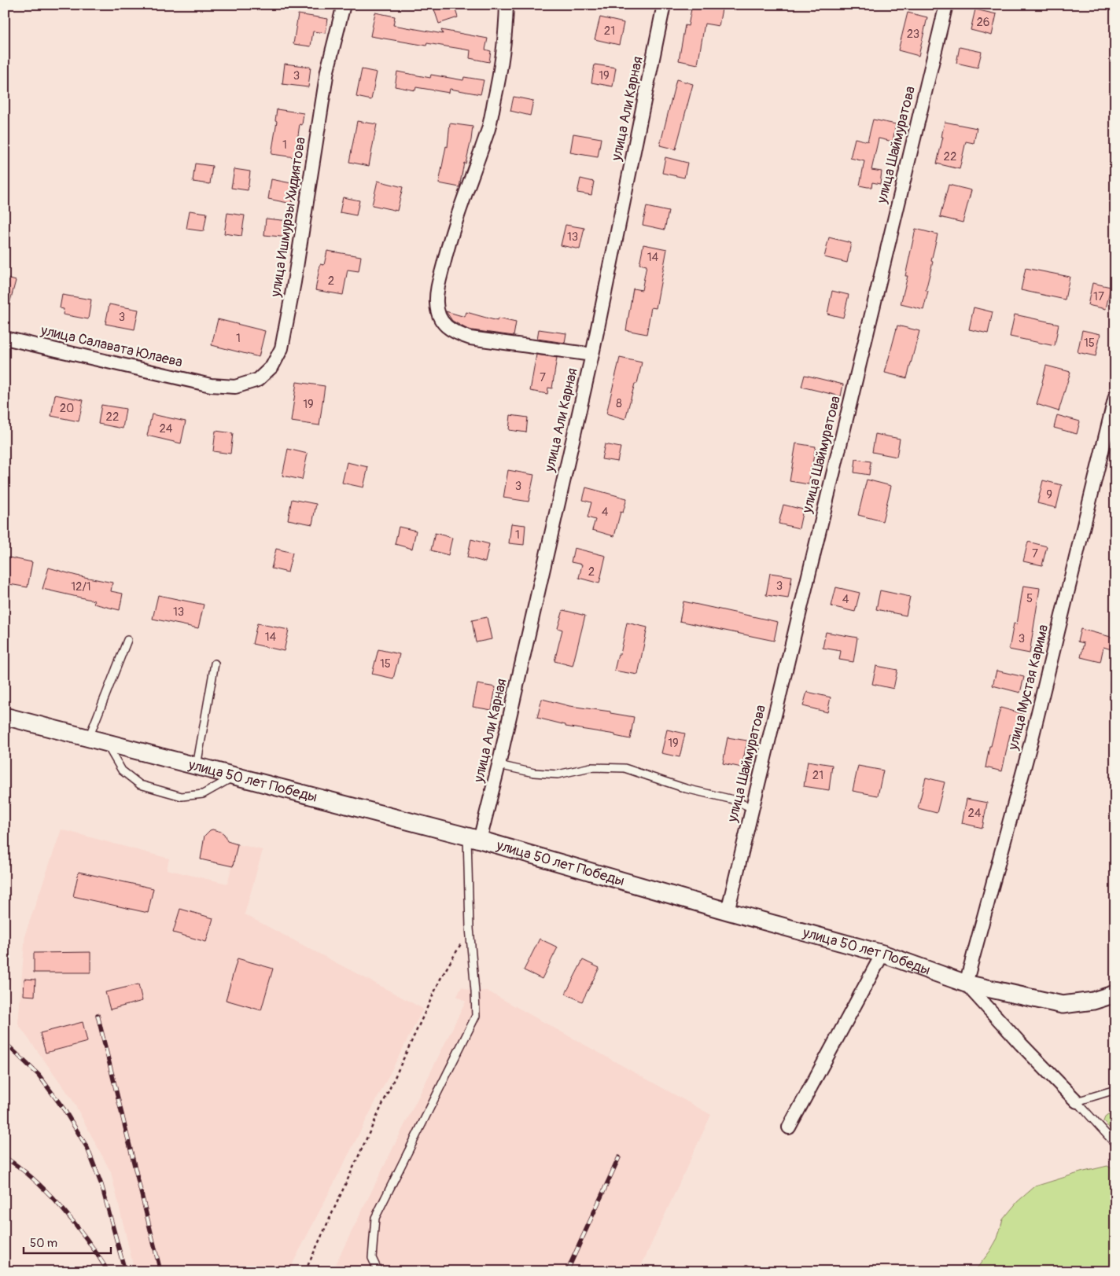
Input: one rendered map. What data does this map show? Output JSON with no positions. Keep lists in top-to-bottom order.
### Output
{
  "streets": {
    "street": [
      "улица Али Карная",
      "улица Шаймуратова",
      "улица Ишмурзы Хидиятова",
      "улица Салавата Юлаева",
      "улица Мустая Карима",
      "улица 50 лет Победы"
    ]
  },
  "crossings": [
    ["улица Али Карная", "улица 50 лет Победы"],
    ["улица Шаймуратова", "улица 50 лет Победы"],
    ["улица Ишмурзы Хидиятова", "улица Салавата Юлаева"],
    ["улица Мустая Карима", "улица 50 лет Победы"]
  ],
  "house_numbers": [
    "26",
    "21",
    "23",
    "3",
    "19",
    "1",
    "22",
    "13",
    "14",
    "2",
    "17",
    "3",
    "1",
    "15",
    "7",
    "8",
    "19",
    "20",
    "22",
    "24",
    "3",
    "9",
    "4",
    "1",
    "7",
    "2",
    "3",
    "12/1",
    "5",
    "4",
    "13",
    "14",
    "3",
    "15",
    "19",
    "21",
    "24"
  ],
  "scale_bar": "50 m"
}
